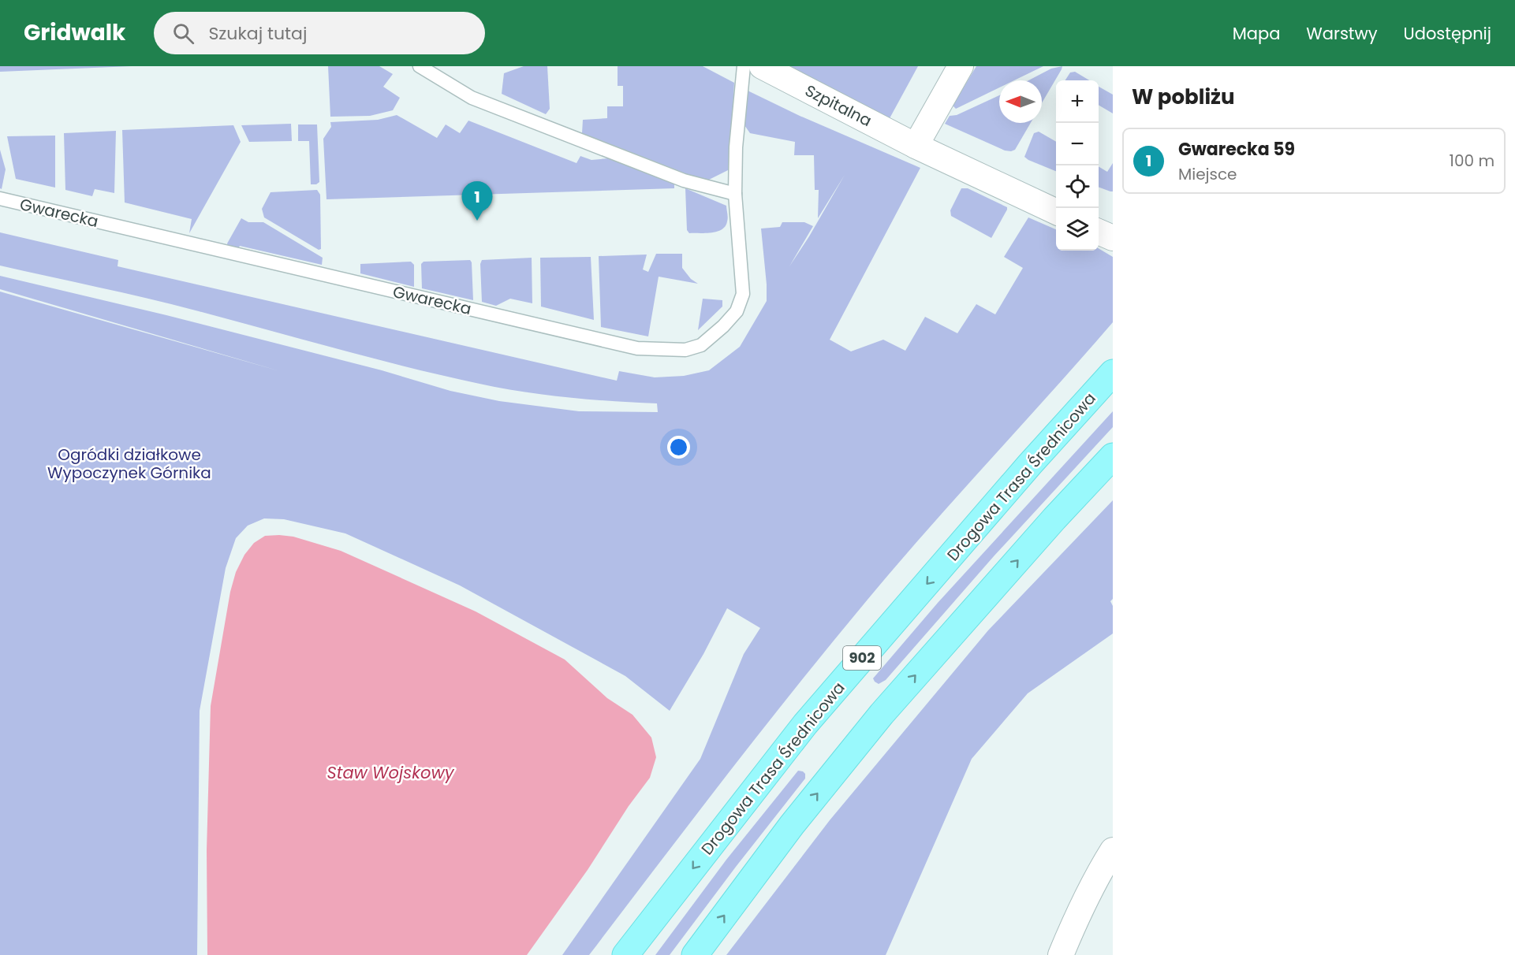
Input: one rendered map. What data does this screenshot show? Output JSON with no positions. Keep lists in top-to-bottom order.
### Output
{
  "streets": {
    "main road": ["Drogowa Trasa Średnicowa", "902"],
    "street": ["Szpitalna"],
    "lane": ["Gwarecka"]
  },
  "water": ["Staw Wojskowy"],
  "parks": ["Ogródki działkowe Wypoczynek Górnika"],
  "north": "left",
  "page": {
    "header": "Gridwalk",
    "search": "Szukaj tutaj",
    "nav": ["Mapa", "Warstwy", "Udostępnij"],
    "heading": "W pobliżu",
    "map_buttons": ["+", "−"],
    "list": [
      {
        "mark": "1",
        "name": "Gwarecka 59",
        "note": "Miejsce",
        "value": "100 m"
      }
    ],
    "pins": "1"
  }
}
